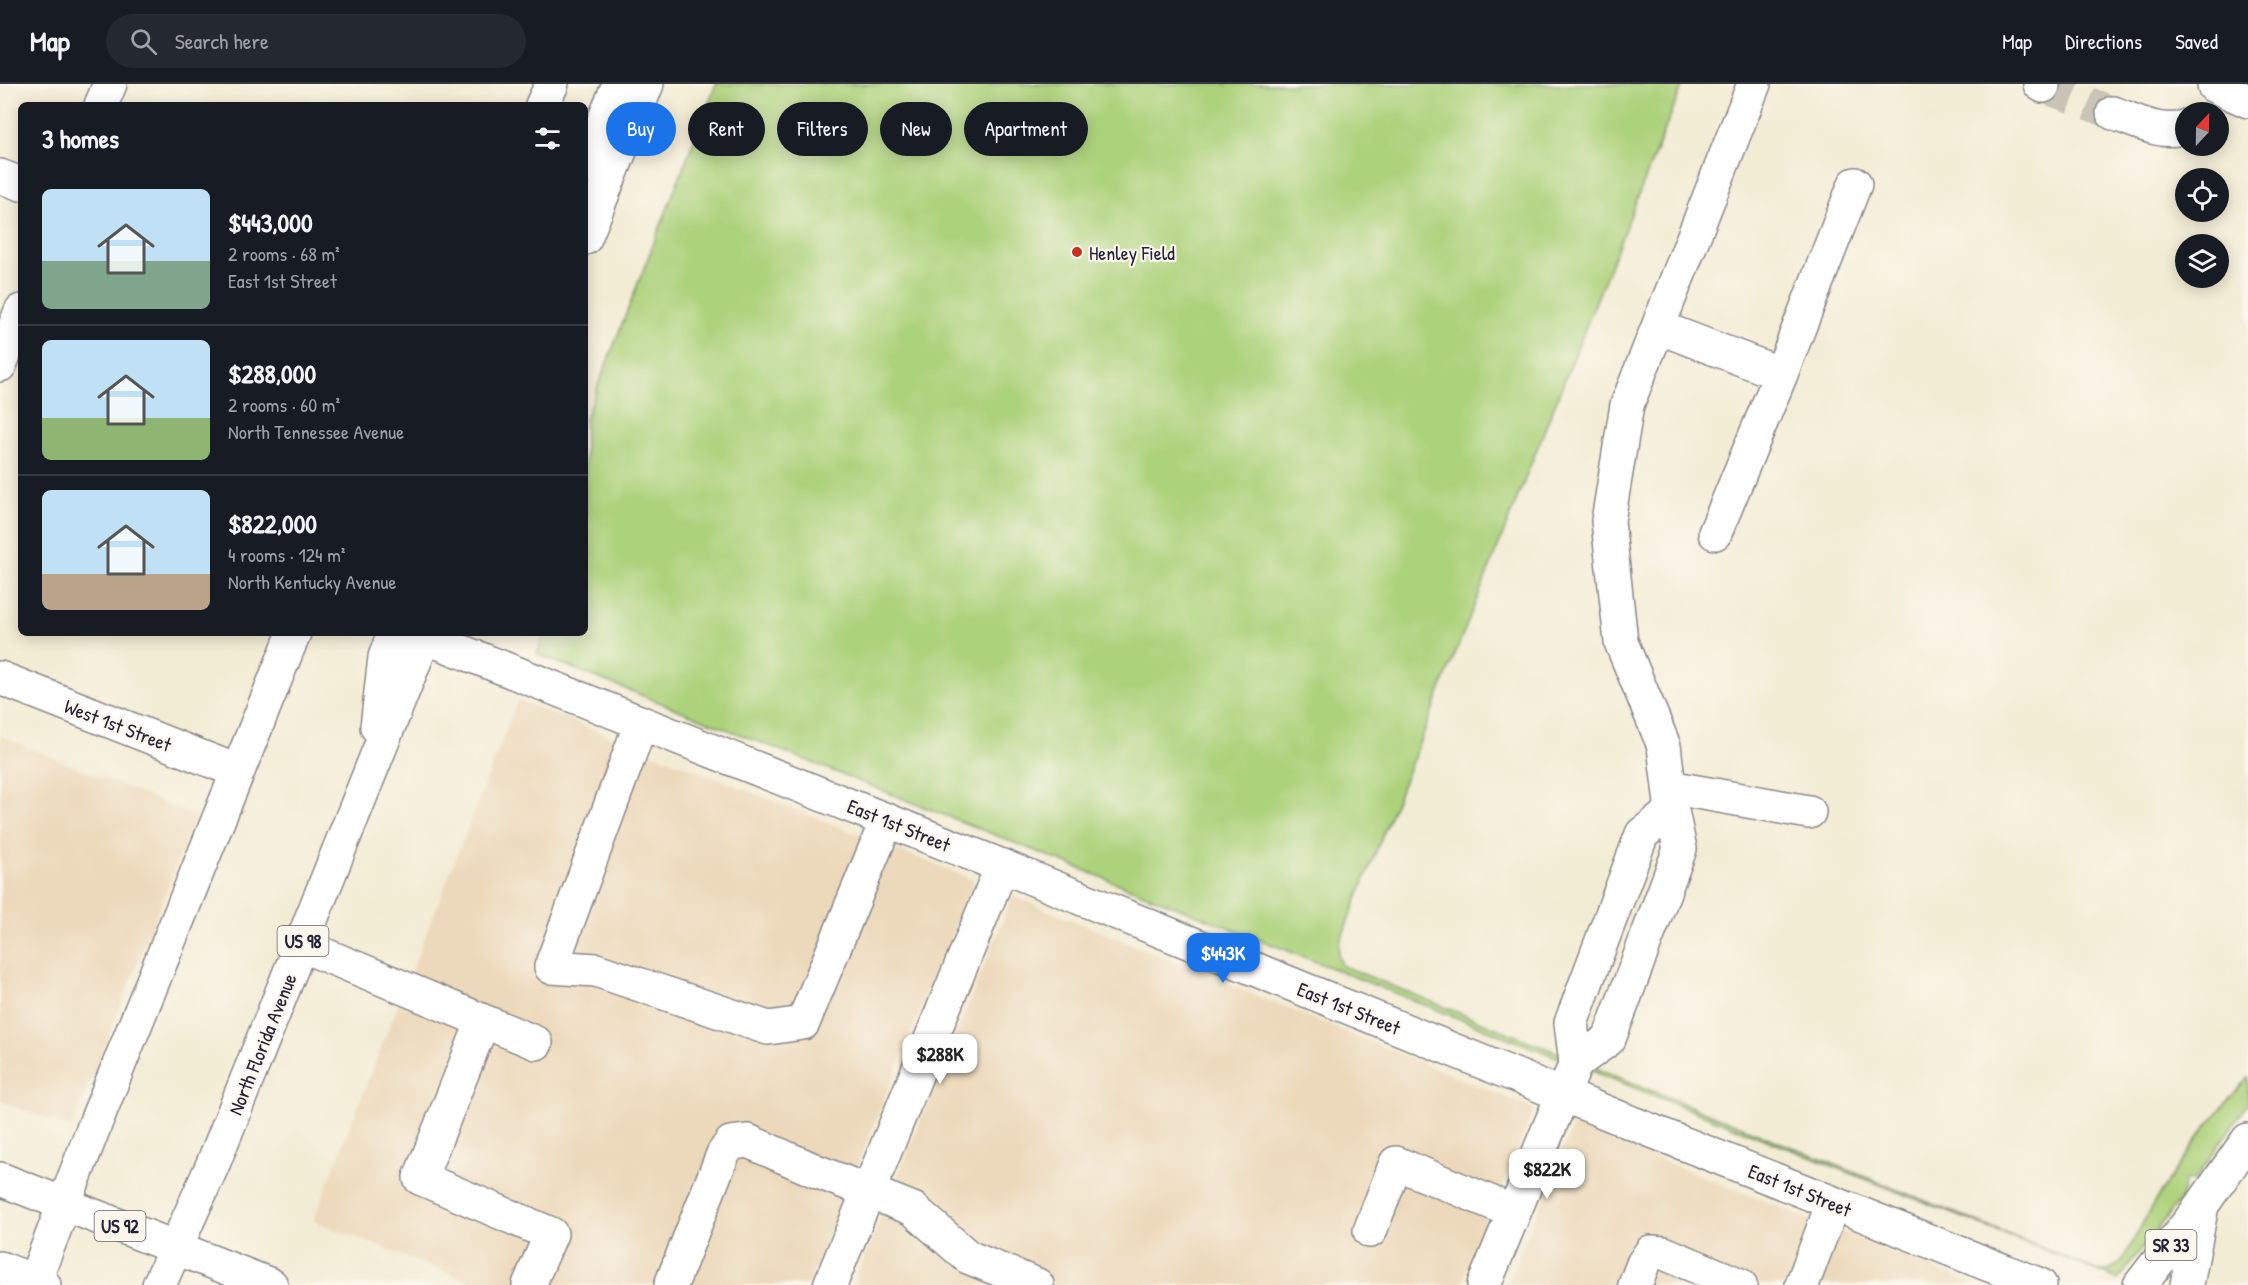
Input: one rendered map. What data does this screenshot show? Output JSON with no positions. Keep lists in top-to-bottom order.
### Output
{
  "streets": {
    "street": [
      "West 1st Street",
      "East 1st Street",
      "US 98",
      "North Florida Avenue",
      "US 92",
      "SR 33"
    ]
  },
  "crossings": [
    ["North Florida Avenue", "US 92"]
  ],
  "places": ["Henley Field"],
  "north": "top",
  "page": {
    "header": "Map",
    "search": "Search here",
    "nav": ["Map", "Directions", "Saved"],
    "chip": [
      "Buy",
      "Rent",
      "Filters",
      "New",
      "Apartment"
    ],
    "heading": "3 homes",
    "list": [
      {
        "name": "$443,000",
        "note": "2 rooms · 68 m² · East 1st Street"
      },
      {
        "name": "$288,000",
        "note": "2 rooms · 60 m² · North Tennessee Avenue"
      },
      {
        "name": "$822,000",
        "note": "4 rooms · 124 m² · North Kentucky Avenue"
      }
    ],
    "price": ["$443K", "$288K", "$822K"]
  }
}
